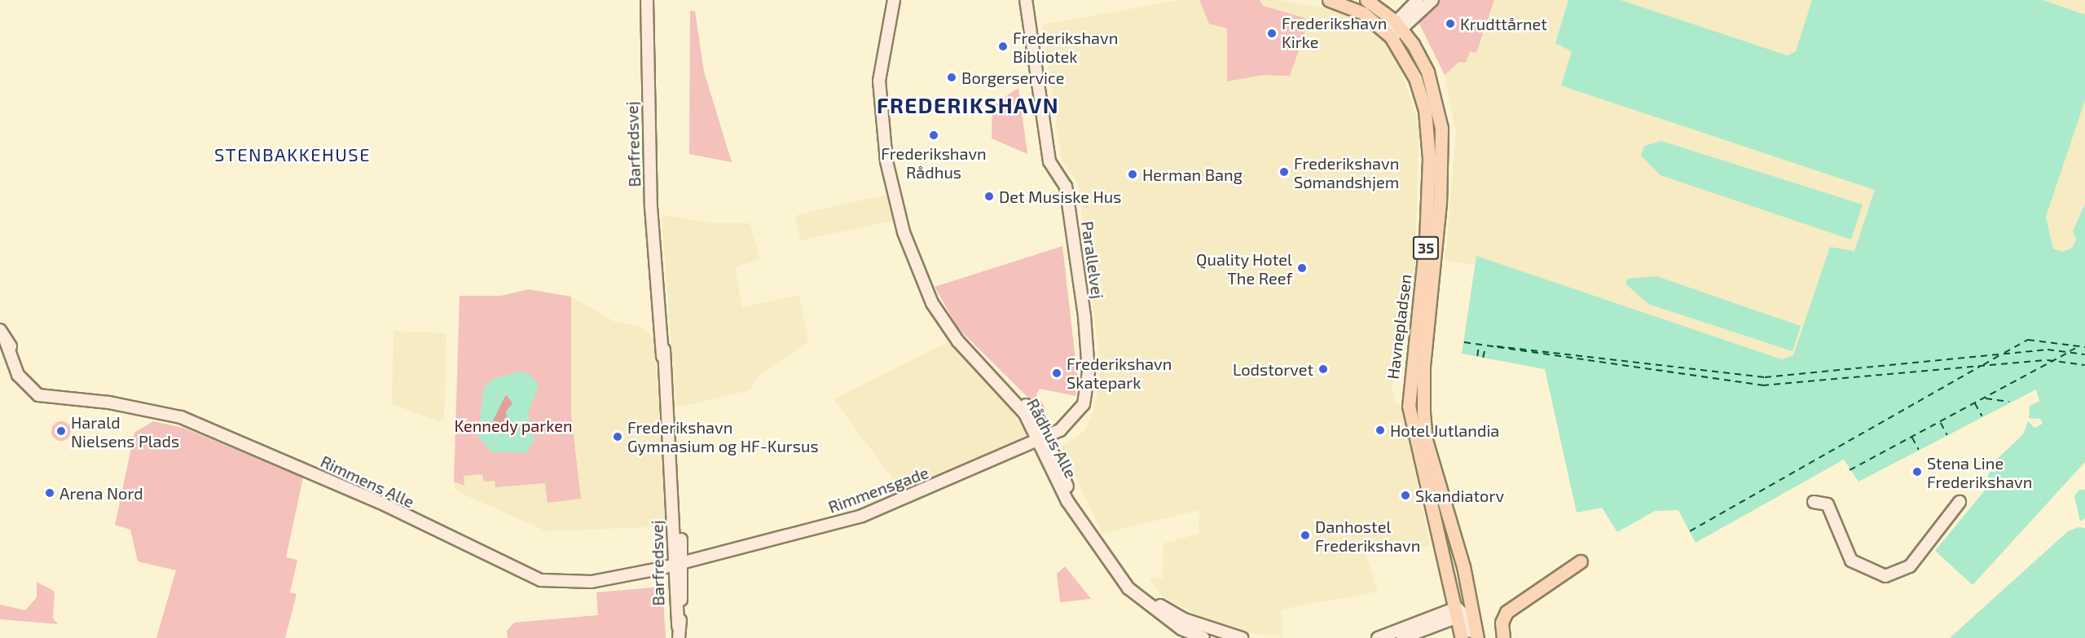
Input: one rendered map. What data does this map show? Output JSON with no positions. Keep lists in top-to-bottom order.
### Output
{
  "streets": {
    "main road": ["35", "Havnepladsen"],
    "street": [
      "Barfredsvej",
      "Parallelvej",
      "Rådhus Alle",
      "Rimmens Alle",
      "Rimmensgade"
    ]
  },
  "crossings": [
    ["Barfredsvej", "Rimmens Alle"],
    ["Barfredsvej", "Rimmensgade"],
    ["Parallelvej", "Rimmensgade"],
    ["Rådhus Alle", "Rimmensgade"],
    ["Rimmens Alle", "Rimmensgade"]
  ],
  "districts": ["FREDERIKSHAVN", "STENBAKKEHUSE"],
  "parks": ["Kennedy parken"],
  "places": [
    "Krudttårnet",
    "Frederikshavn Kirke",
    "Frederikshavn Bibliotek",
    "Borgerservice",
    "Frederikshavn Rådhus",
    "Frederikshavn Sømandshjem",
    "Herman Bang",
    "Det Musiske Hus",
    "Quality Hotel The Reef",
    "Lodstorvet",
    "Frederikshavn Skatepark",
    "Hotel Jutlandia",
    "Harald Nielsens Plads",
    "Frederikshavn Gymnasium og HF-Kursus",
    "Stena Line Frederikshavn",
    "Arena Nord",
    "Skandiatorv",
    "Danhostel Frederikshavn"
  ]
}
